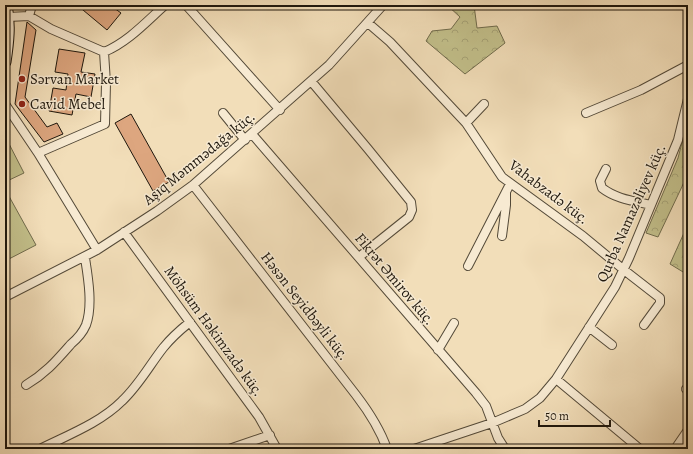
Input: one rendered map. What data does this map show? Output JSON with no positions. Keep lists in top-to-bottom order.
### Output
{
  "streets": {
    "street": [
      "Aşıq Məmmədağa küç.",
      "Vahabzadə küç.",
      "Qurba Namazəliyev küç.",
      "Fikrət Əmirov küç.",
      "Həsən Seyidbəyli küç.",
      "Möhsüm Həkimzadə küç."
    ]
  },
  "crossings": [
    ["Aşıq Məmmədağa küç.", "Vahabzadə küç."],
    ["Aşıq Məmmədağa küç.", "Fikrət Əmirov küç."],
    ["Aşıq Məmmədağa küç.", "Həsən Seyidbəyli küç."],
    ["Aşıq Məmmədağa küç.", "Möhsüm Həkimzadə küç."],
    ["Vahabzadə küç.", "Qurba Namazəliyev küç."],
    ["Qurba Namazəliyev küç.", "Fikrət Əmirov küç."]
  ],
  "places": ["Sərvan Market", "Cavid Mebel"],
  "scale_bar": "50 m"
}
